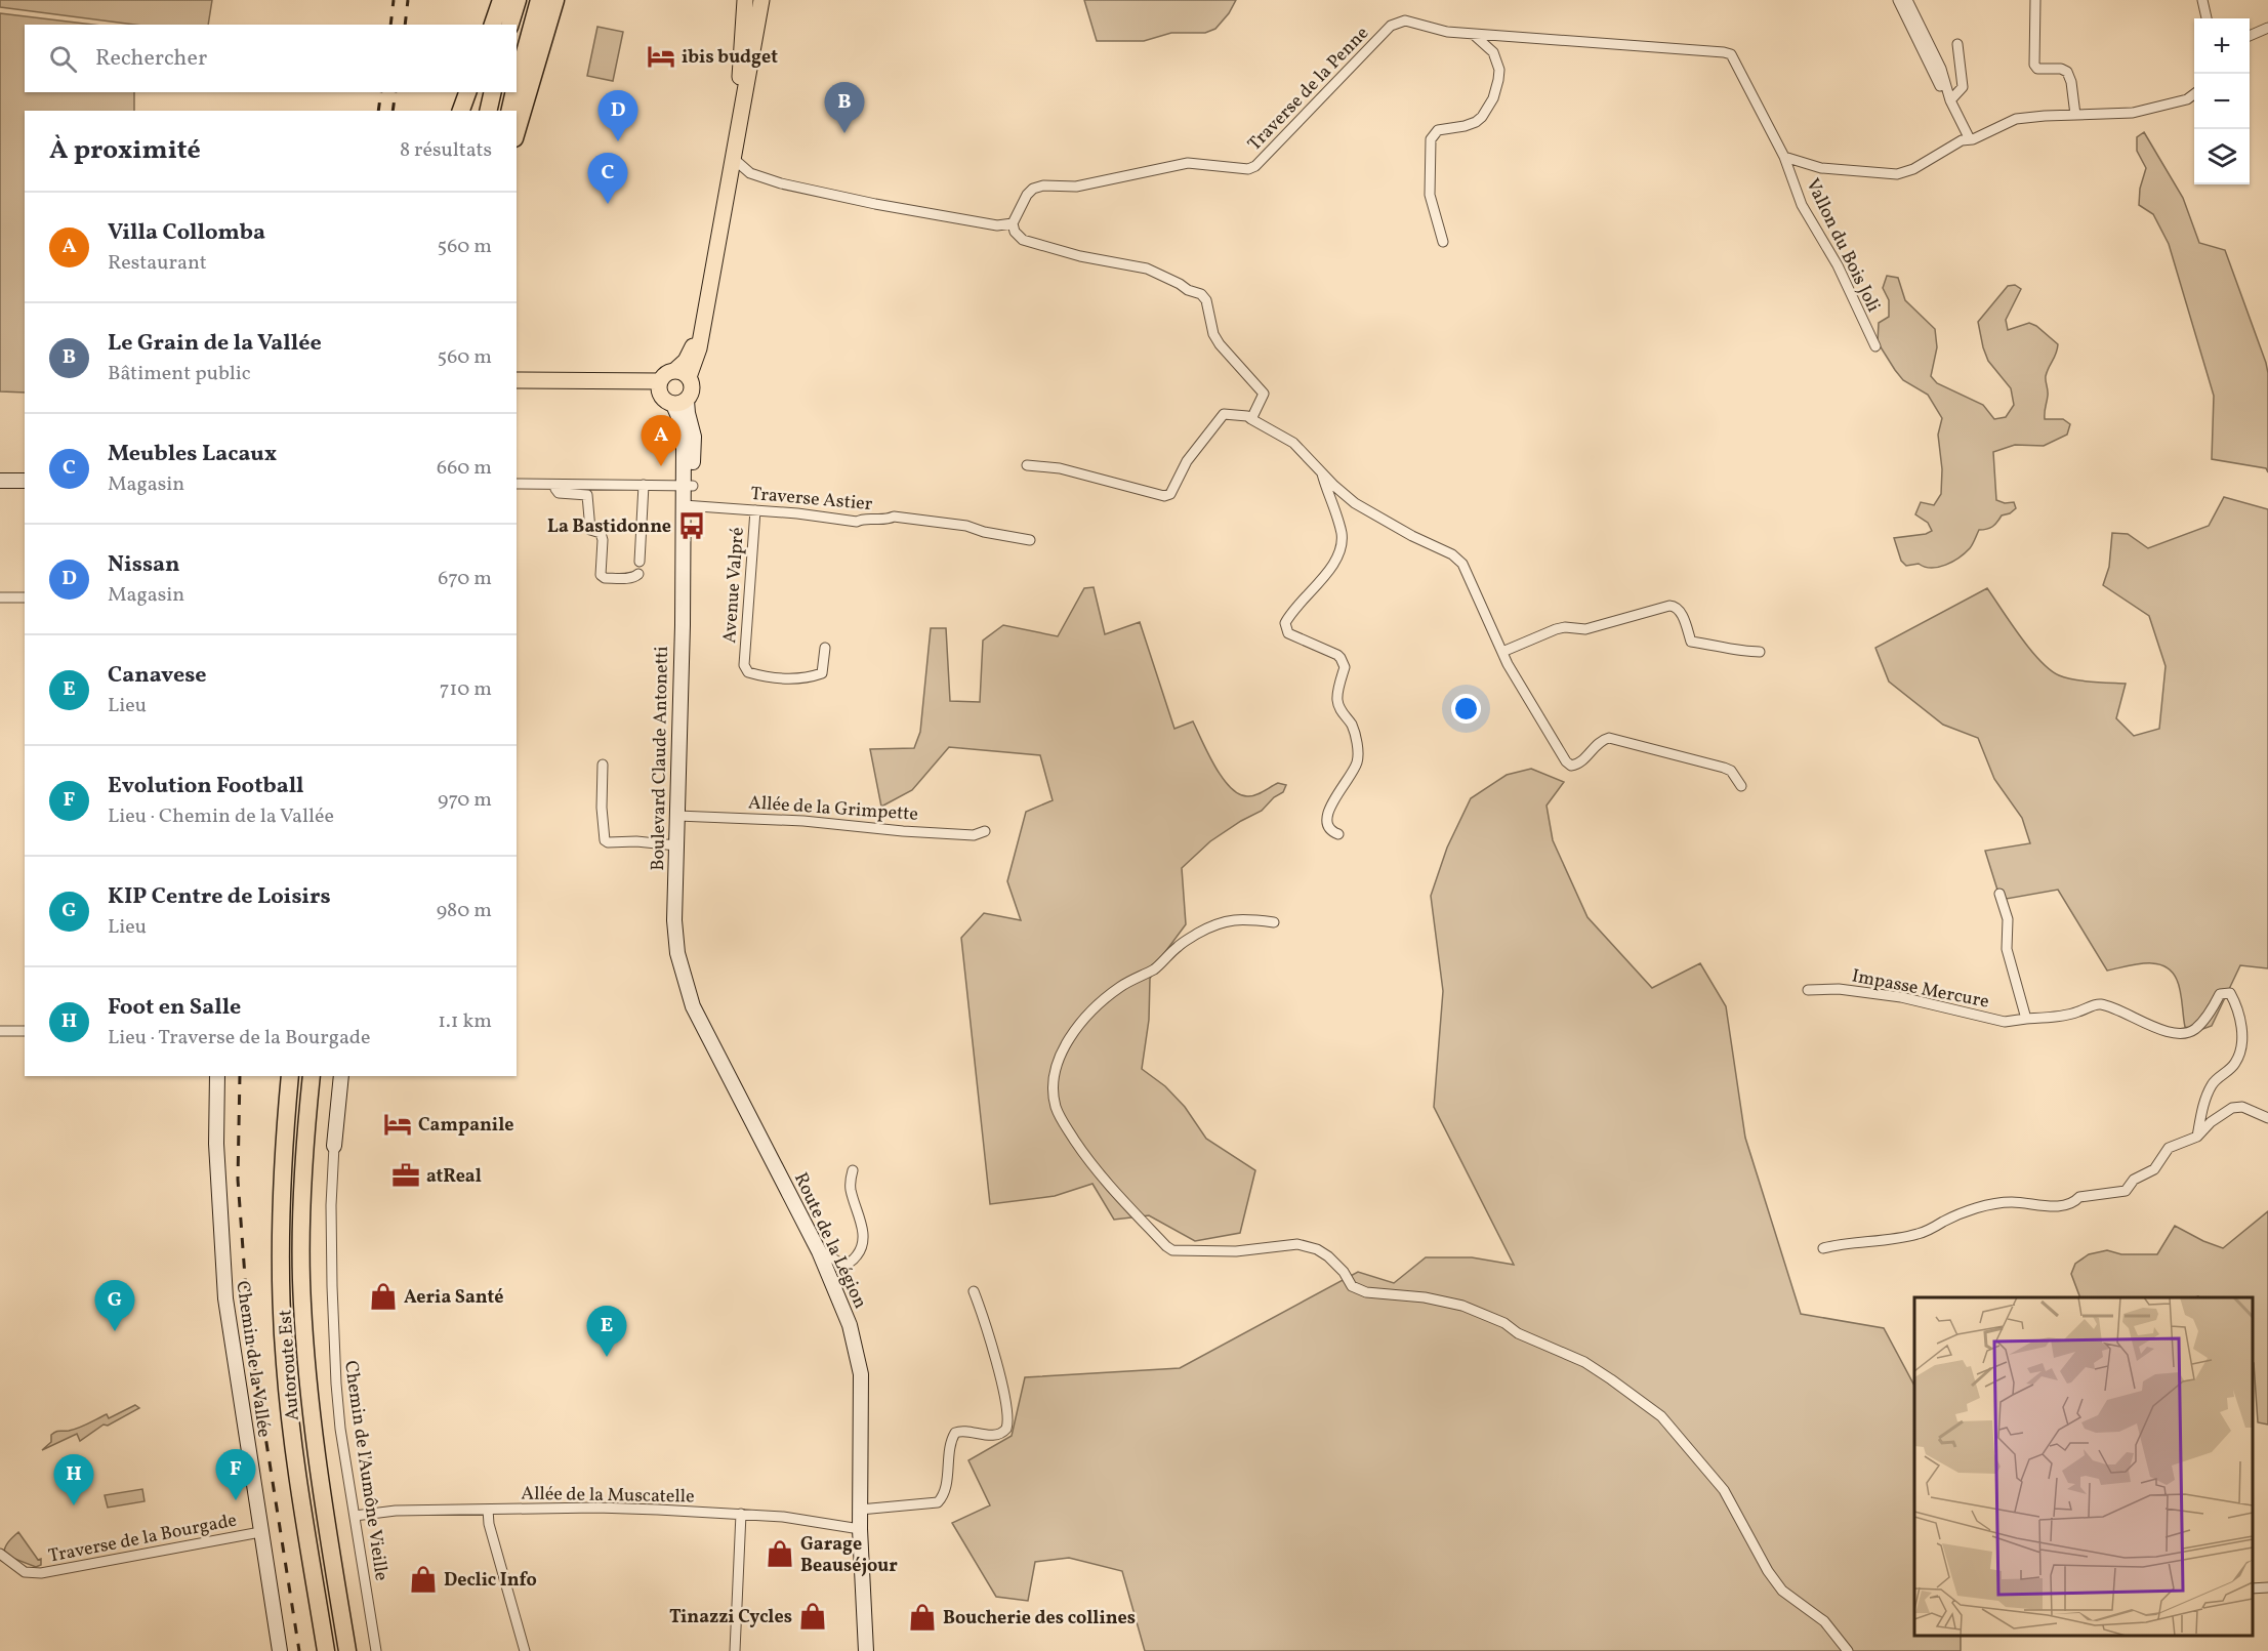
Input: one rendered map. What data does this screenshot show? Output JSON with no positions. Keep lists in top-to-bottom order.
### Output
{
  "streets": {
    "highway": ["Autoroute Est"],
    "main road": ["Boulevard Claude Antonetti", "Route de la Légion", "Chemin de la Vallée"],
    "street": [
      "Traverse de la Penne",
      "Vallon du Bois Joli",
      "Traverse Astier",
      "Avenue Valpré",
      "Allée de la Grimpette",
      "Impasse Mercure",
      "Chemin de l'Aumône Vieille",
      "Allée de la Muscatelle",
      "Traverse de la Bourgade"
    ]
  },
  "crossings": [
    ["Traverse de la Penne", "Vallon du Bois Joli"],
    ["Traverse Astier", "Avenue Valpré"],
    ["Traverse Astier", "Boulevard Claude Antonetti"],
    ["Boulevard Claude Antonetti", "Allée de la Grimpette"],
    ["Boulevard Claude Antonetti", "Route de la Légion"],
    ["Route de la Légion", "Allée de la Muscatelle"],
    ["Chemin de la Vallée", "Traverse de la Bourgade"],
    ["Chemin de l'Aumône Vieille", "Allée de la Muscatelle"]
  ],
  "places": {
    "hotel": ["ibis budget", "Campanile"],
    "bus stop": ["La Bastidonne"],
    "office": ["atReal"],
    "shop": [
      "Aeria Santé",
      "Garage Beauséjour",
      "Declic Info",
      "Tinazzi Cycles",
      "Boucherie des collines"
    ]
  },
  "page": {
    "map_buttons": ["+", "−"],
    "search": "Rechercher",
    "pins": [
      "B",
      "D",
      "C",
      "A",
      "G",
      "E",
      "F",
      "H"
    ],
    "heading": ["À proximité", "8 résultats"],
    "list": [
      {
        "mark": "A",
        "name": "Villa Collomba",
        "note": "Restaurant",
        "value": "560 m"
      },
      {
        "mark": "B",
        "name": "Le Grain de la Vallée",
        "note": "Bâtiment public",
        "value": "560 m"
      },
      {
        "mark": "C",
        "name": "Meubles Lacaux",
        "note": "Magasin",
        "value": "660 m"
      },
      {
        "mark": "D",
        "name": "Nissan",
        "note": "Magasin",
        "value": "670 m"
      },
      {
        "mark": "E",
        "name": "Canavese",
        "note": "Lieu",
        "value": "710 m"
      },
      {
        "mark": "F",
        "name": "Evolution Football",
        "note": "Lieu · Chemin de la Vallée",
        "value": "970 m"
      },
      {
        "mark": "G",
        "name": "KIP Centre de Loisirs",
        "note": "Lieu",
        "value": "980 m"
      },
      {
        "mark": "H",
        "name": "Foot en Salle",
        "note": "Lieu · Traverse de la Bourgade",
        "value": "1.1 km"
      }
    ]
  }
}
